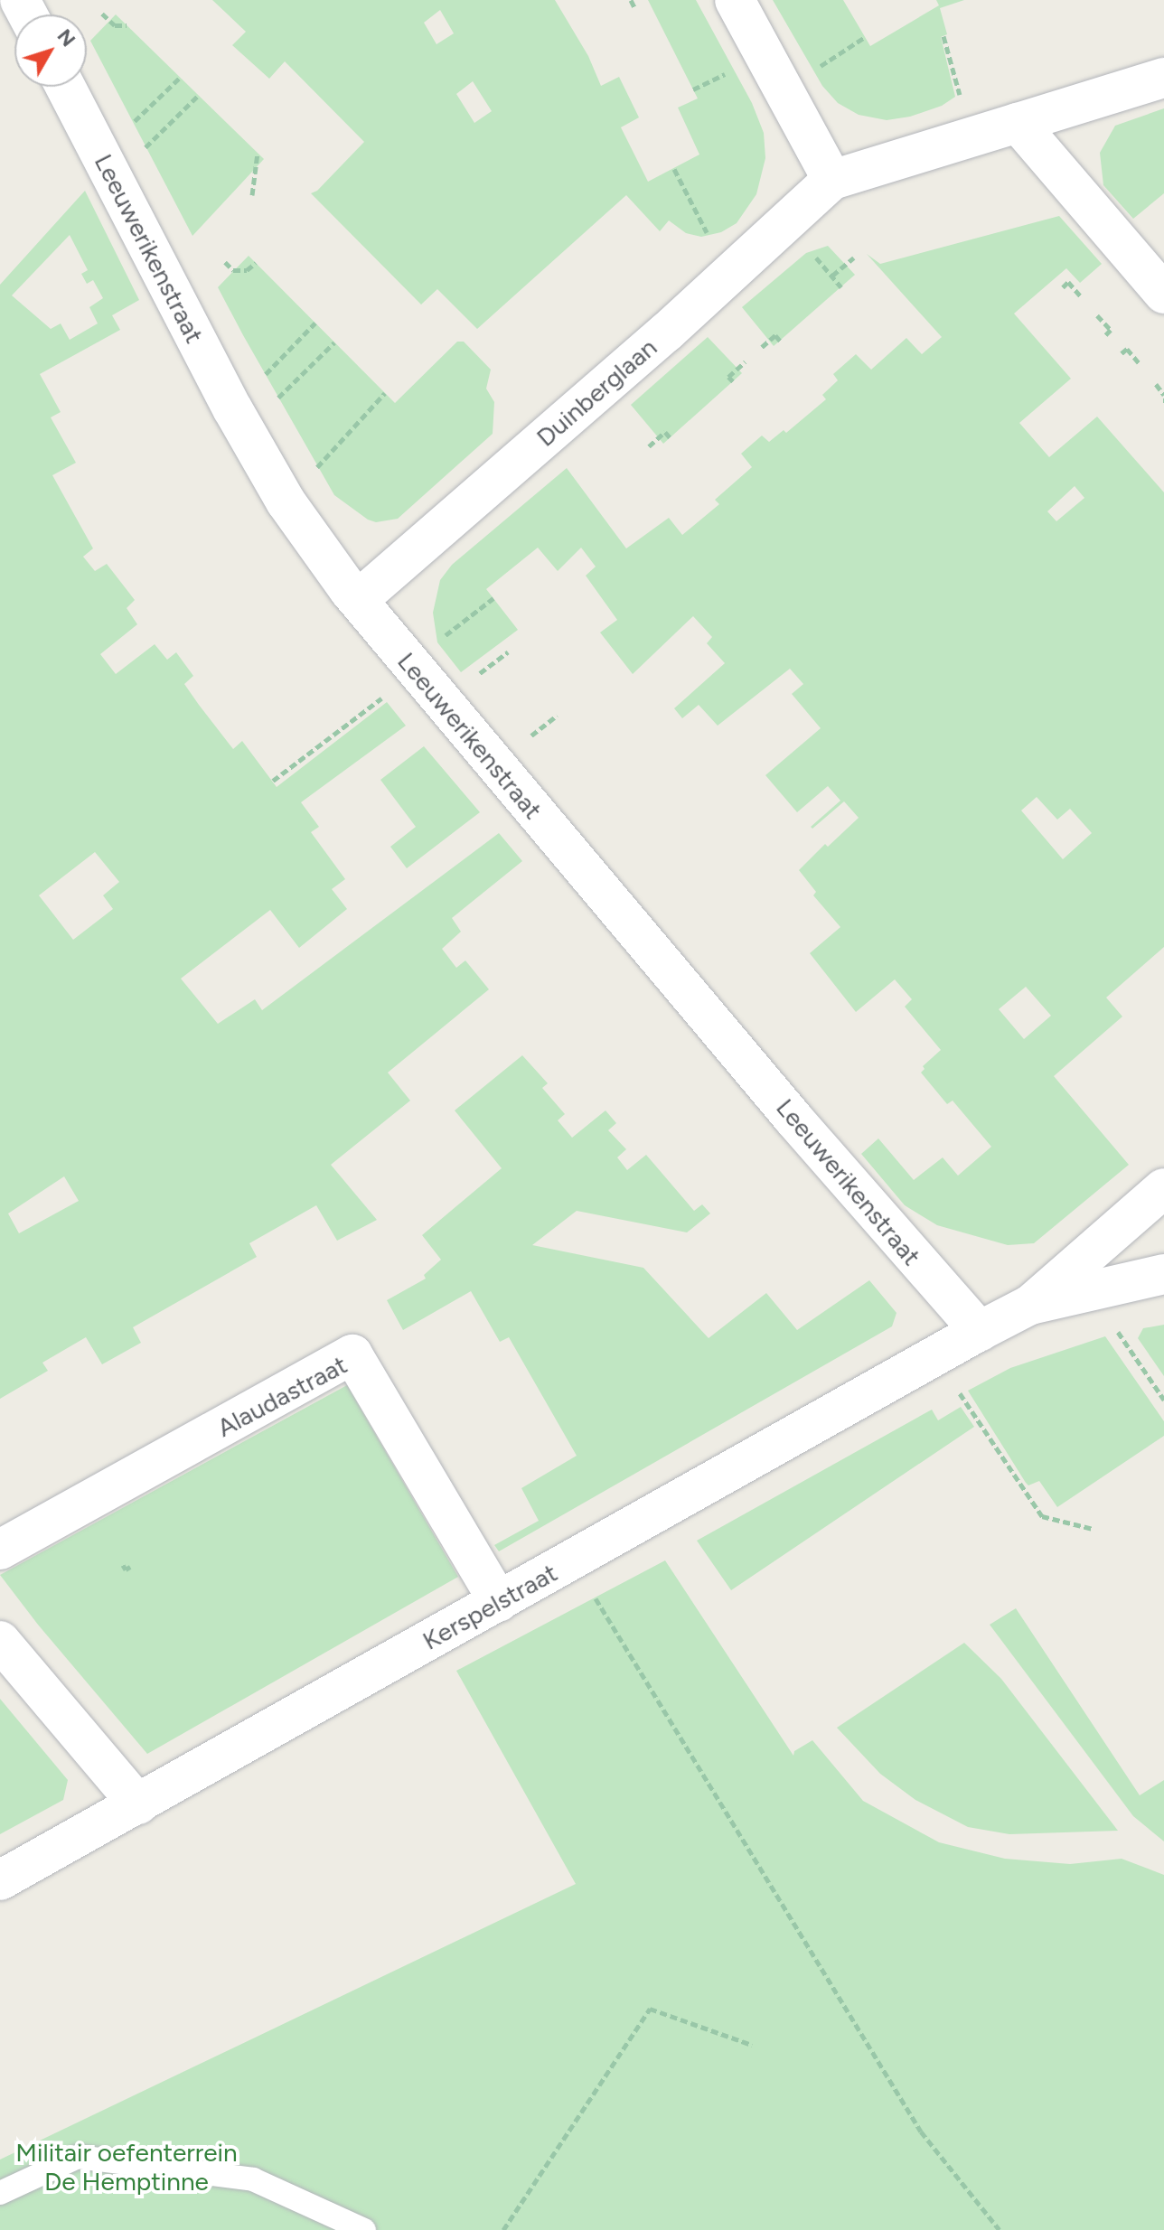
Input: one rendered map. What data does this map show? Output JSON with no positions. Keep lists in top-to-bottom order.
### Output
{
  "streets": {
    "street": [
      "Leeuwerikenstraat",
      "Duinberglaan",
      "Alaudastraat",
      "Kerspelstraat"
    ]
  },
  "crossings": [
    ["Leeuwerikenstraat", "Duinberglaan"],
    ["Leeuwerikenstraat", "Kerspelstraat"],
    ["Alaudastraat", "Kerspelstraat"]
  ],
  "parks": ["Militair oefenterrein De Hemptinne"],
  "north": "top right"
}
